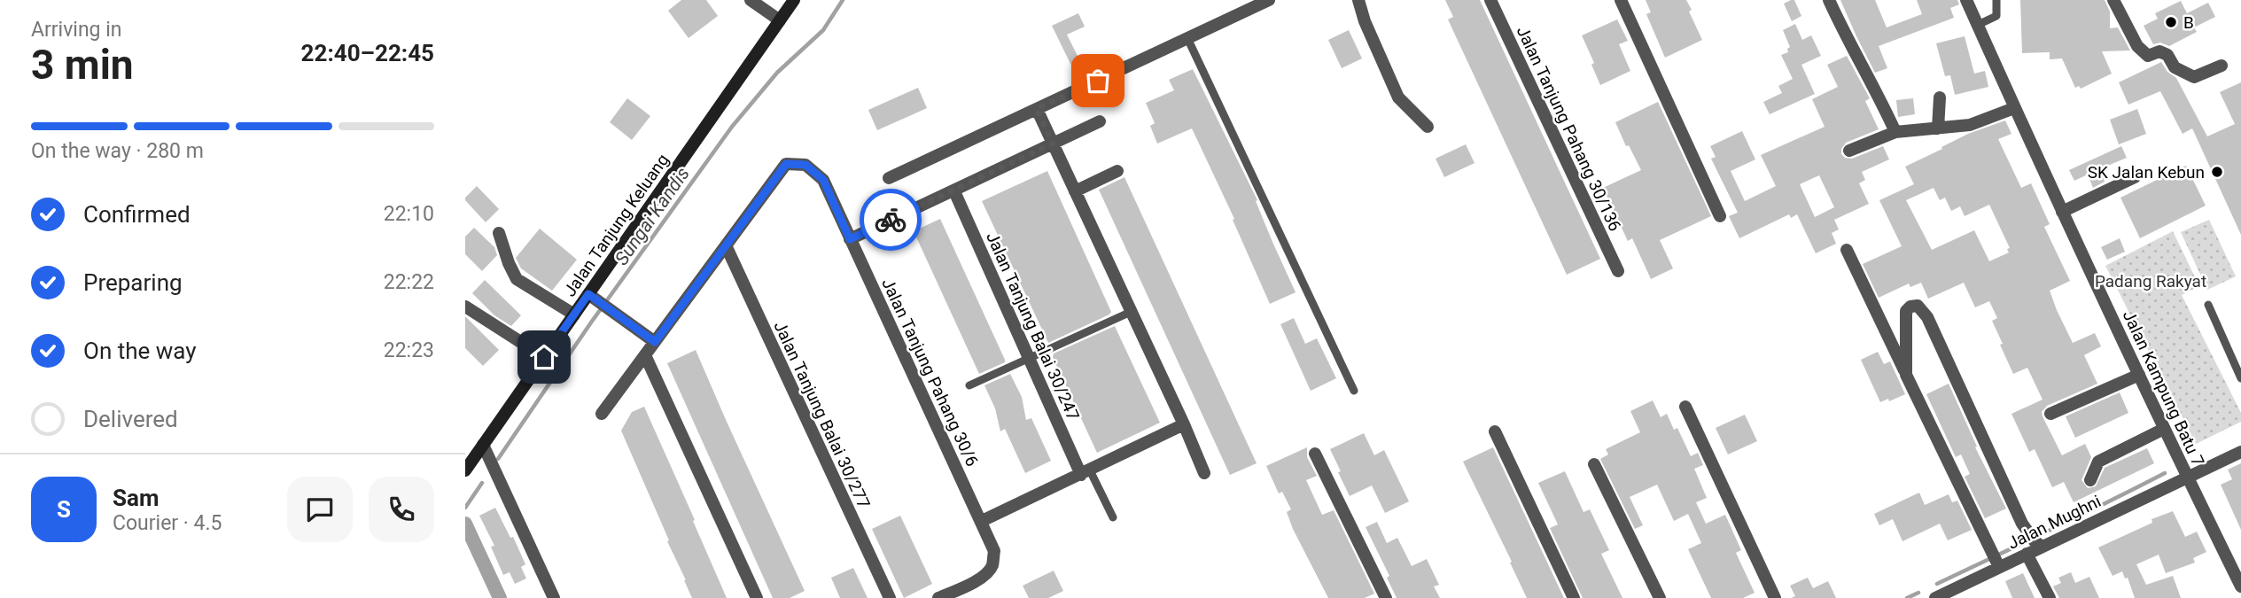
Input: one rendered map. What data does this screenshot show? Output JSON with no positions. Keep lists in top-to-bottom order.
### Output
{
  "streets": {
    "main road": ["Jalan Tanjung Keluang"],
    "street": [
      "Jalan Tanjung Pahang 30/136",
      "Jalan Tanjung Balai 30/247",
      "Jalan Tanjung Pahang 30/6",
      "Jalan Kampung Batu 7",
      "Jalan Tanjung Balai 30/277",
      "Jalan Mughni"
    ]
  },
  "crossings": [
    ["Jalan Tanjung Pahang 30/6", "Jalan Tanjung Balai 30/277"],
    ["Jalan Kampung Batu 7", "Jalan Mughni"]
  ],
  "water": ["Sungai Kandis"],
  "parks": ["Padang Rakyat"],
  "places": ["B", "SK Jalan Kebun"],
  "page": {
    "heading": ["3 min", "Arriving in", "22:40–22:45"],
    "panel": ["Sam", "Courier · 4.5"],
    "bar": "On the way · 280 m",
    "list": [
      ["Confirmed", "22:10"],
      ["Preparing", "22:22"],
      ["On the way", "22:23"],
      "Delivered"
    ],
    "round": "S"
  }
}
